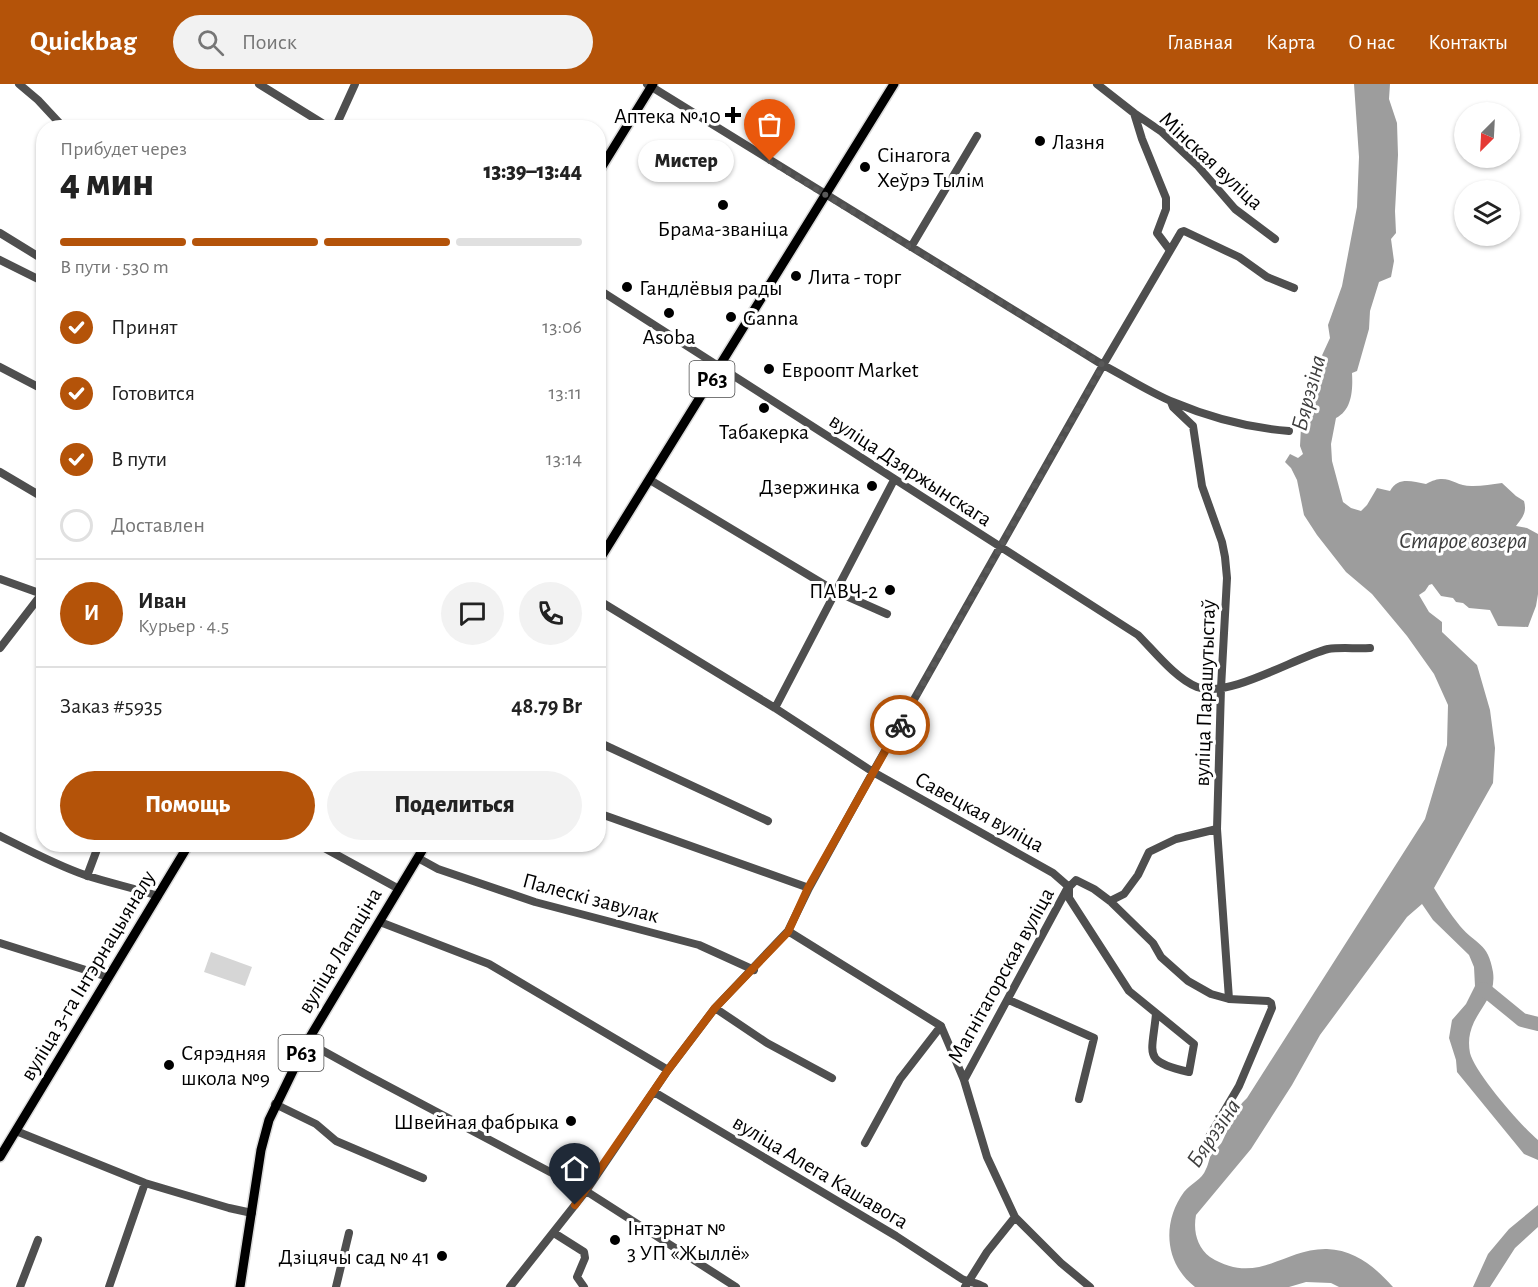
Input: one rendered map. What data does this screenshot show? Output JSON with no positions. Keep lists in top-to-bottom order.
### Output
{
  "streets": {
    "main road": ["Р63", "вуліца Лапаціна", "вуліца 3-га Інтэрнацыяналу"],
    "street": [
      "Мінская вуліца",
      "вуліца Дзяржынскага",
      "вуліца Парашутыстаў",
      "Савецкая вуліца",
      "Палескі завулак",
      "Магнітагорская вуліца",
      "вуліца Алега Кашавога"
    ]
  },
  "crossings": [
    ["Р63", "вуліца Дзяржынскага"],
    ["вуліца Дзяржынскага", "вуліца Парашутыстаў"],
    ["вуліца Парашутыстаў", "Савецкая вуліца"],
    ["Савецкая вуліца", "Магнітагорская вуліца"],
    ["Палескі завулак", "вуліца Лапаціна"]
  ],
  "water": ["Бярэзіна", "Старое возера"],
  "places": {
    "health": ["Аптека № 10"],
    "other": [
      "Лазня",
      "Мистер",
      "Сінагога Хеўрэ Тылім",
      "Брама-званіца",
      "Лита - торг",
      "Гандлёвыя рады",
      "Asoba",
      "Ganna",
      "Евроопт Market",
      "Табакерка",
      "Дзержинка",
      "ПАВЧ-2",
      "Сярэдняя школа №9",
      "Швейная фабрыка",
      "Інтэрнат № 3 УП «Жыллё»",
      "Дзіцячы сад № 41"
    ]
  },
  "north": "bottom left",
  "page": {
    "header": "Quickbag",
    "search": "Поиск",
    "nav": [
      "Главная",
      "Карта",
      "О нас",
      "Контакты"
    ],
    "heading": ["4 мин", "Прибудет через", "13:39–13:44"],
    "panel": [
      "Иван",
      "Курьер · 4.5",
      "Заказ #5935",
      "48.79 Br"
    ],
    "bubble": "Мистер",
    "bar": "В пути · 530 m",
    "list": [
      ["Принят", "13:06"],
      ["Готовится", "13:11"],
      ["В пути", "13:14"],
      "Доставлен"
    ],
    "round": "И",
    "buttons": ["Помощь", "Поделиться"]
  }
}
